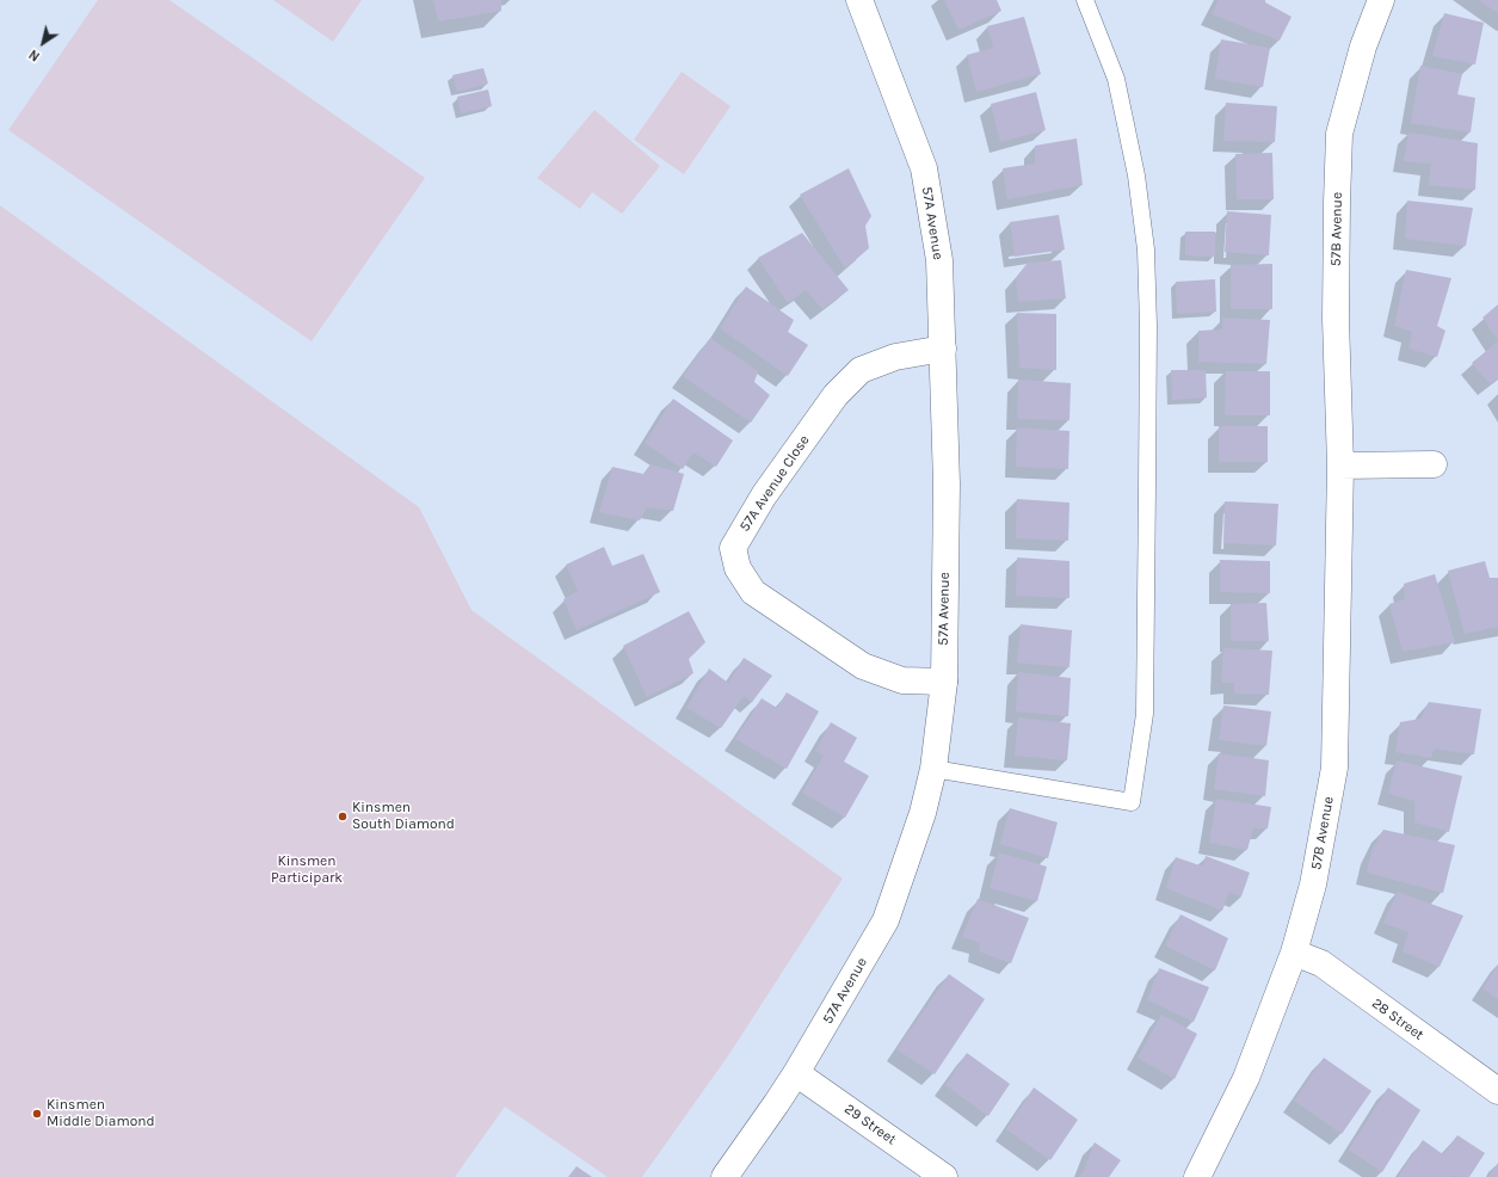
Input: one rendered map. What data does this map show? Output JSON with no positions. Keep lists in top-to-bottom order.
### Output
{
  "streets": {
    "street": [
      "57A Avenue",
      "57B Avenue",
      "57A Avenue Close",
      "28 Street",
      "29 Street"
    ]
  },
  "crossings": [
    ["57A Avenue", "57A Avenue Close"],
    ["57A Avenue", "29 Street"],
    ["57B Avenue", "28 Street"]
  ],
  "parks": ["Kinsmen Participark"],
  "places": ["Kinsmen South Diamond", "Kinsmen Middle Diamond"],
  "north": "bottom left"
}
